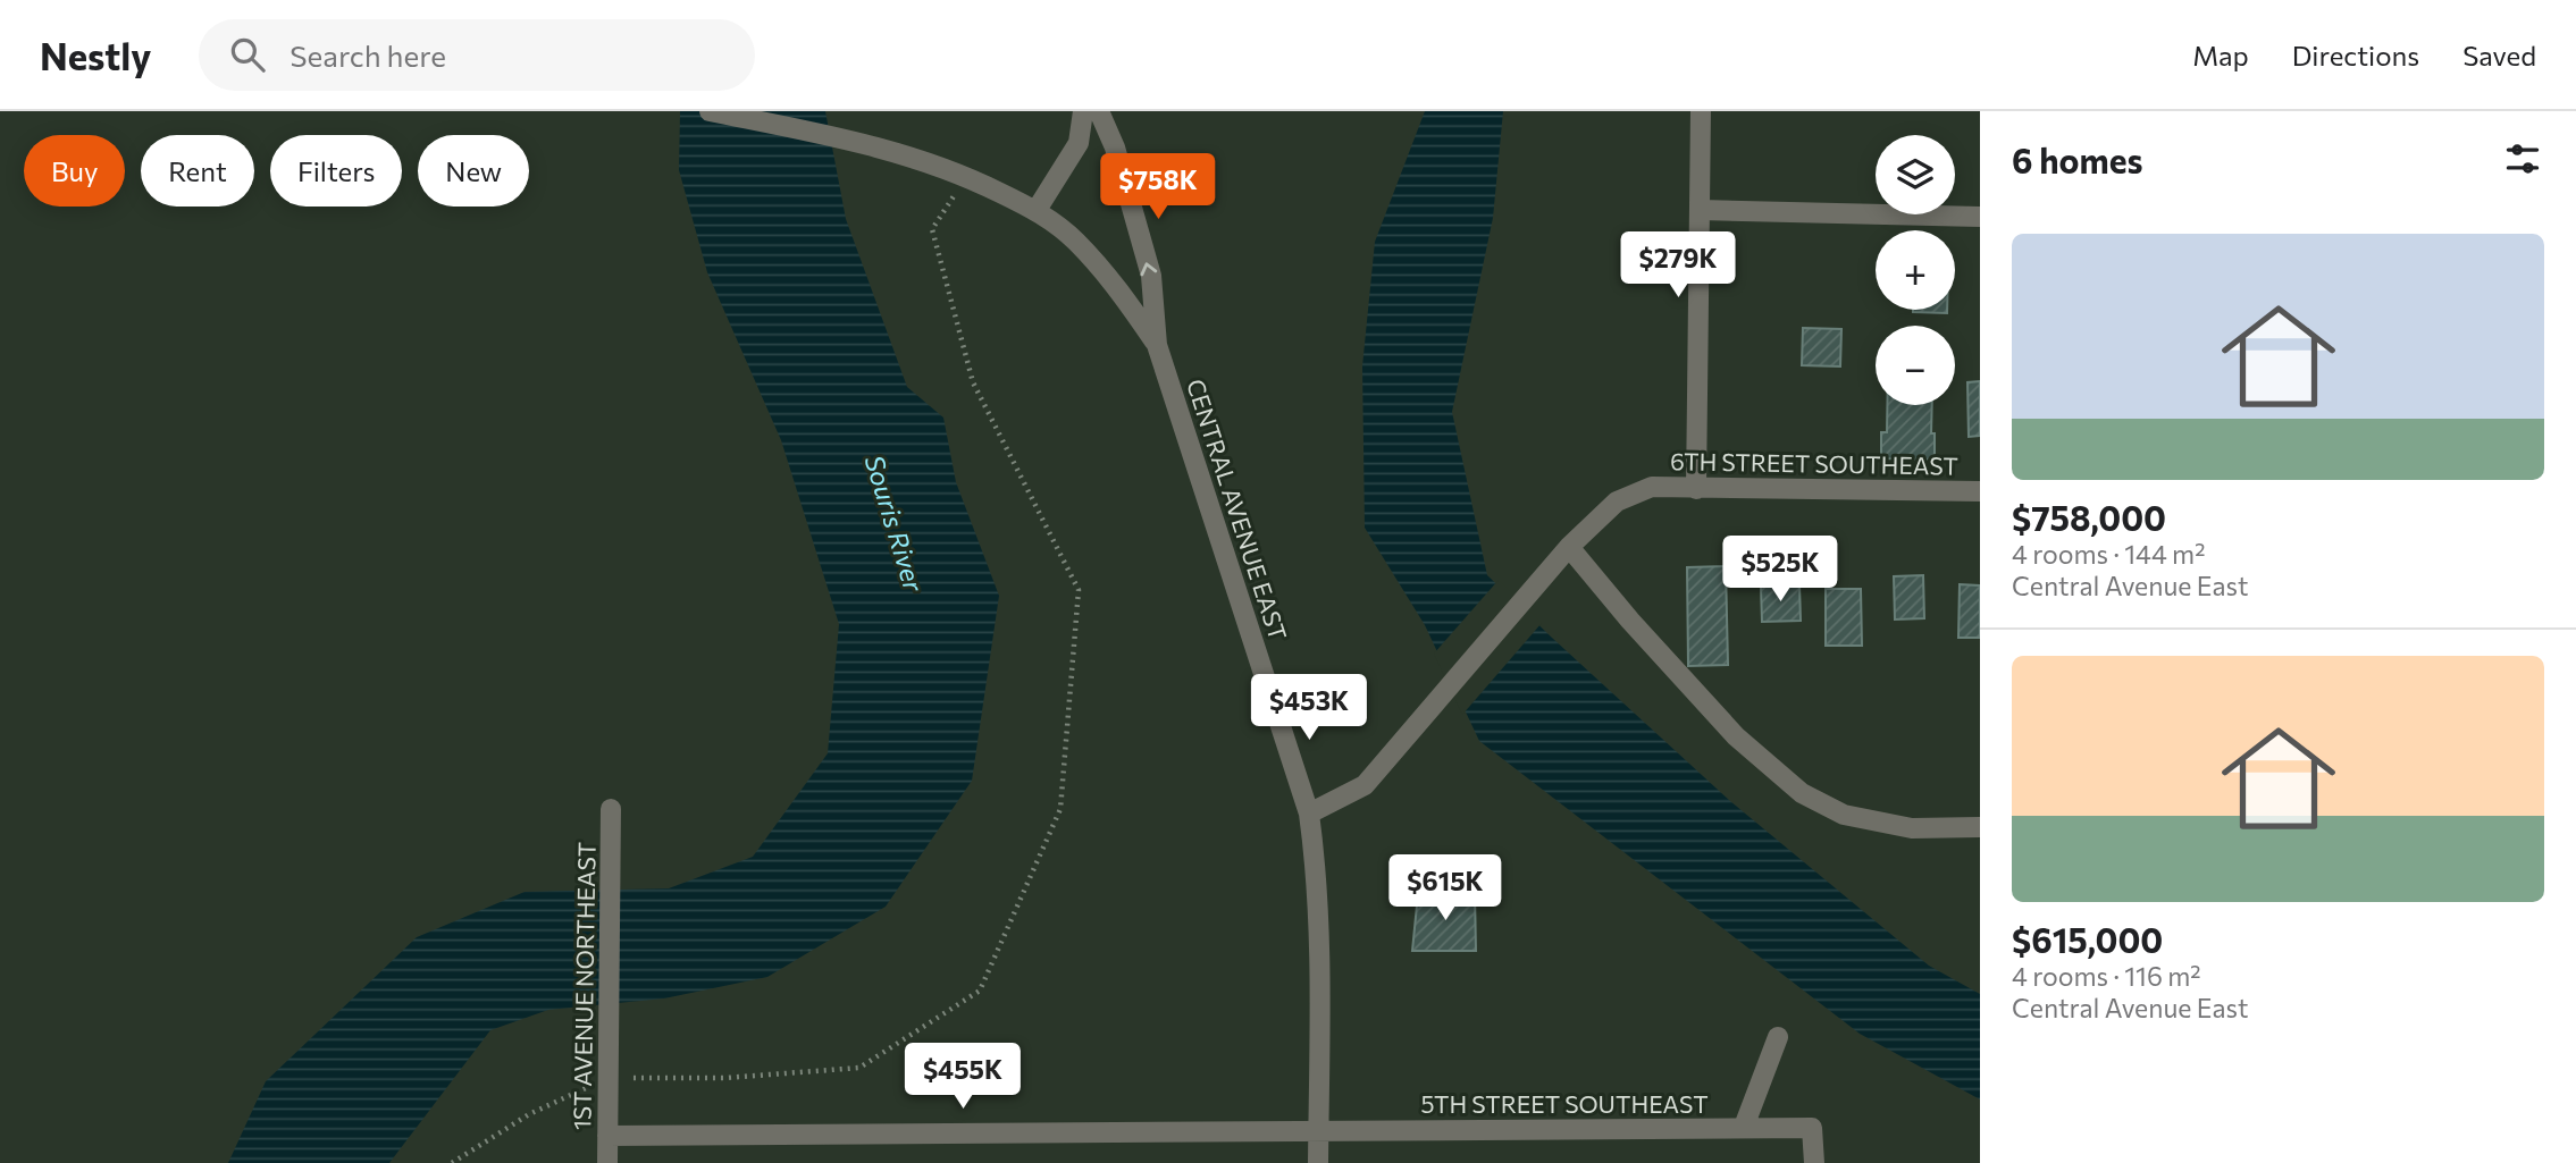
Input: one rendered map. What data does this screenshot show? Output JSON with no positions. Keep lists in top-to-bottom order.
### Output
{
  "streets": {
    "street": [
      "6TH STREET SOUTHEAST",
      "CENTRAL AVENUE EAST",
      "1ST AVENUE NORTHEAST",
      "5TH STREET SOUTHEAST"
    ]
  },
  "crossings": [
    ["6TH STREET SOUTHEAST", "CENTRAL AVENUE EAST"],
    ["CENTRAL AVENUE EAST", "5TH STREET SOUTHEAST"],
    ["1ST AVENUE NORTHEAST", "5TH STREET SOUTHEAST"]
  ],
  "water": ["Souris River"],
  "page": {
    "header": "Nestly",
    "search": "Search here",
    "nav": ["Map", "Directions", "Saved"],
    "heading": "6 homes",
    "map_buttons": ["+", "−"],
    "chip": [
      "Buy",
      "Rent",
      "Filters",
      "New"
    ],
    "price": [
      "$758K",
      "$279K",
      "$525K",
      "$453K",
      "$615K",
      "$455K"
    ],
    "list": [
      {
        "name": "$758,000",
        "note": "4 rooms · 144 m² · Central Avenue East"
      },
      {
        "name": "$615,000",
        "note": "4 rooms · 116 m² · Central Avenue East"
      }
    ]
  }
}
